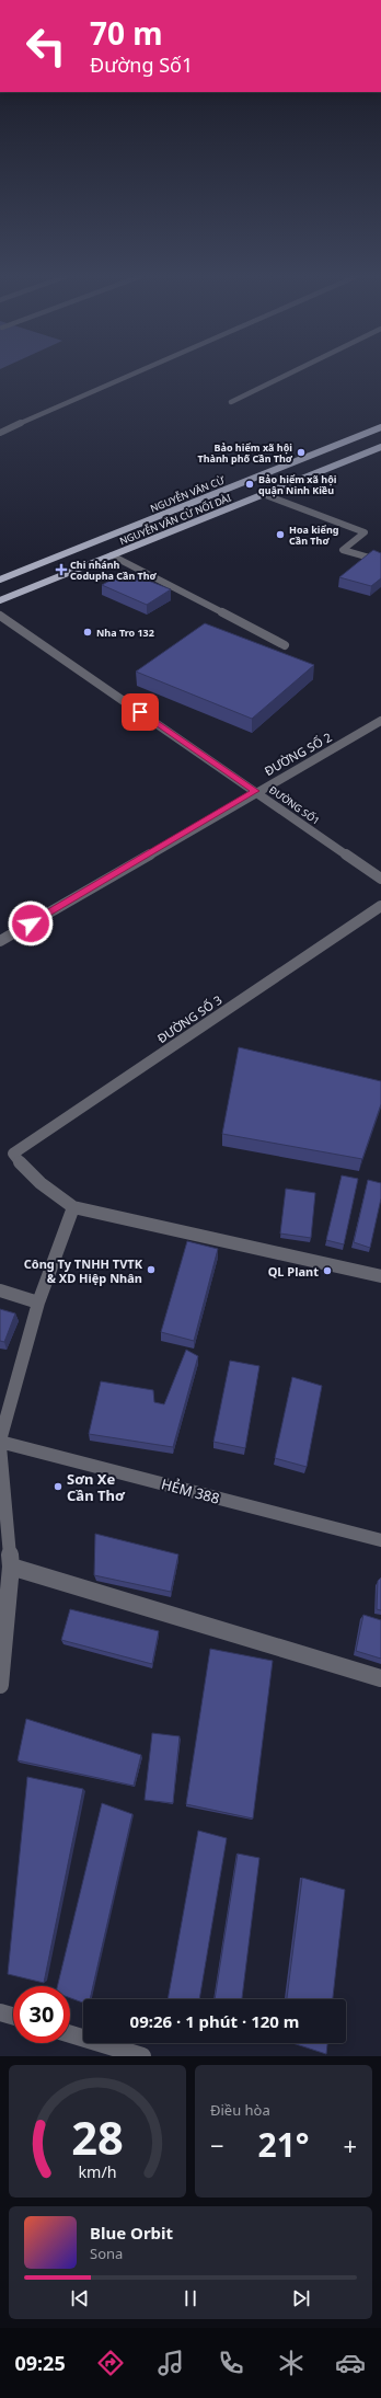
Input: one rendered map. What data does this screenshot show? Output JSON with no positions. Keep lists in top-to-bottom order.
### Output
{
  "streets": {
    "main road": ["NGUYỄN VĂN CỪ", "NGUYỄN VĂN CỪ NỐI DÀI"],
    "street": [
      "ĐƯỜNG SỐ 2",
      "ĐƯỜNG SỐ1",
      "ĐƯỜNG SỐ 3",
      "HẺM 388"
    ]
  },
  "crossings": [
    ["ĐƯỜNG SỐ 2", "ĐƯỜNG SỐ1"],
    ["ĐƯỜNG SỐ 3", "HẺM 388"]
  ],
  "places": {
    "other": [
      "Bảo hiểm xã hội Thành phố Cần Thơ",
      "Bảo hiểm xã hội quận Ninh Kiều",
      "Hoa kiểng Cần Thơ",
      "Nha Tro 132",
      "Công Ty TNHH TVTK & XD Hiệp Nhân",
      "QL Plant",
      "Sơn Xe Cần Thơ"
    ],
    "health": ["Chi nhánh Codupha Cần Thơ"]
  },
  "page": {
    "turn": ["70 m", "Đường Số1"],
    "limit": "30",
    "trip": "09:26 · 1 phút · 120 m",
    "tile": "Điều hòa",
    "heat": ["−", "21°", "+"],
    "song": ["Blue Orbit", "Sona"],
    "tabs": "09:25",
    "gauge": ["28", "km/h"]
  }
}
